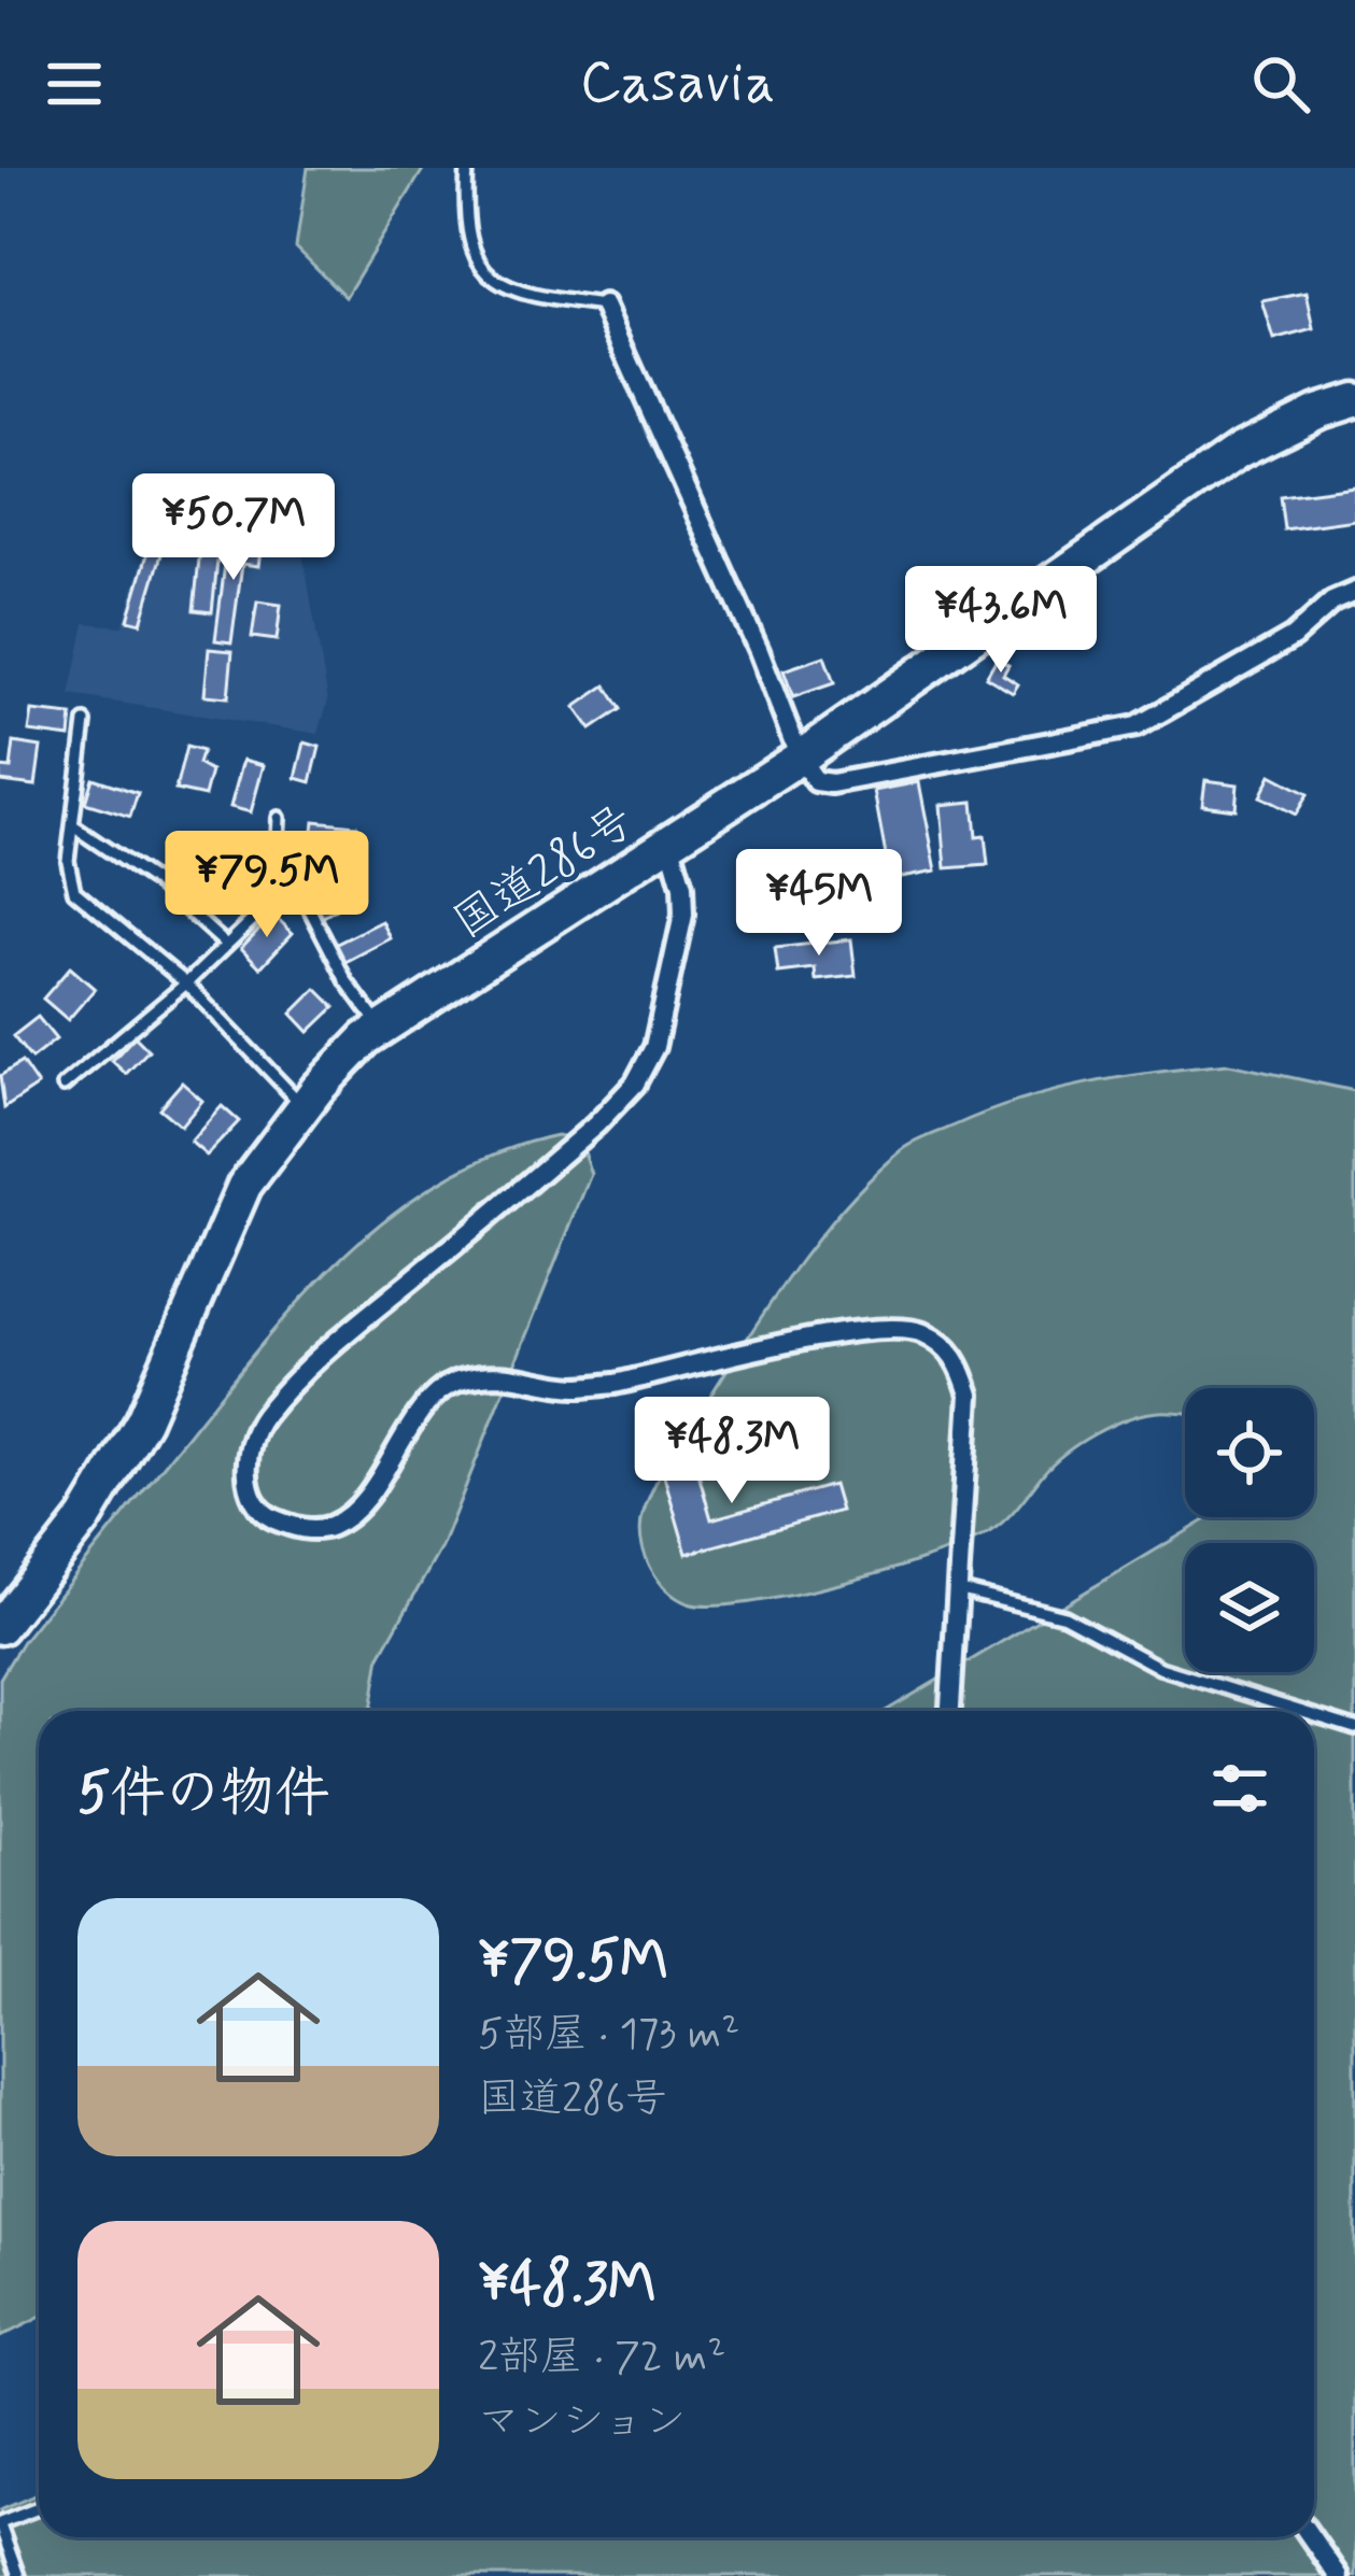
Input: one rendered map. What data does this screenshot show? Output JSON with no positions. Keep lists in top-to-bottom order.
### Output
{
  "streets": {
    "highway": ["国道286号"]
  },
  "page": {
    "header": "Casavia",
    "price": [
      "¥50.7M",
      "¥43.6M",
      "¥79.5M",
      "¥45M",
      "¥48.3M"
    ],
    "heading": "5件の物件",
    "list": [
      {
        "name": "¥79.5M",
        "note": "5部屋 · 173 m² · 国道286号"
      },
      {
        "name": "¥48.3M",
        "note": "2部屋 · 72 m² · マンション"
      }
    ]
  }
}
